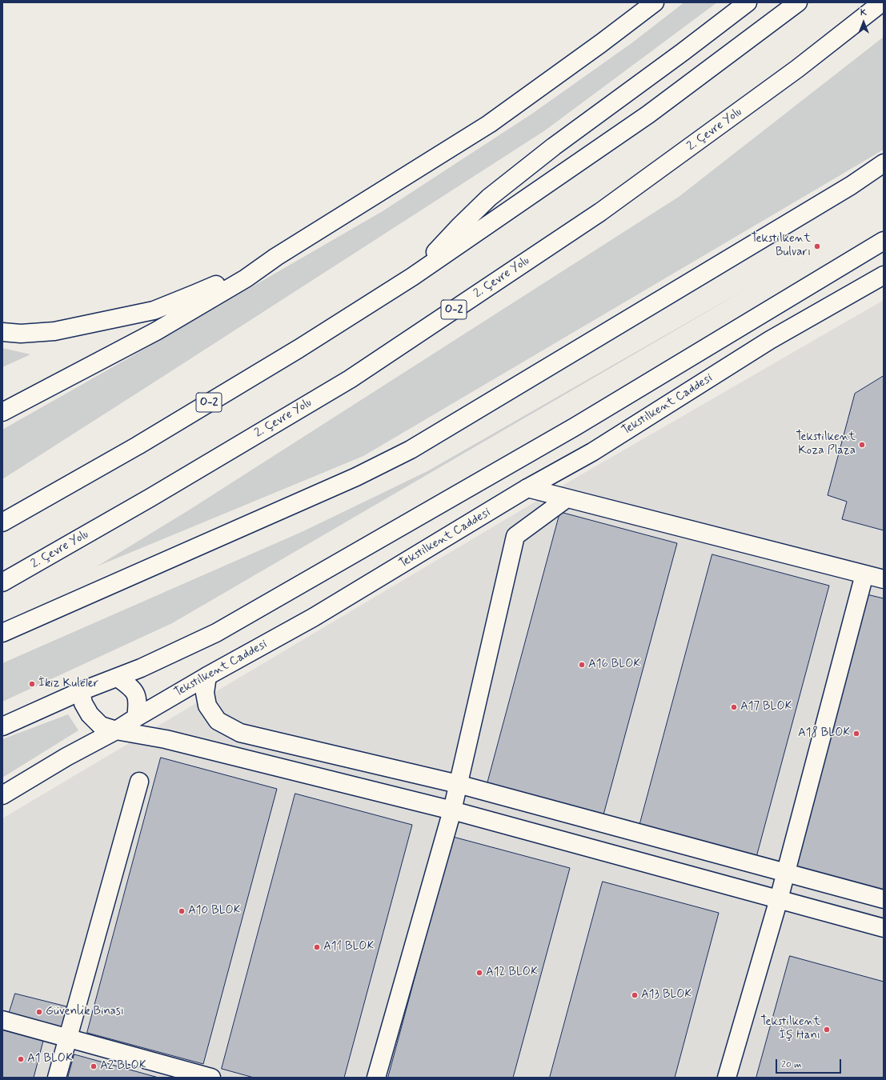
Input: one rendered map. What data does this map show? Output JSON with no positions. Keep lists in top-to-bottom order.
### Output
{
  "streets": {
    "main road": ["2. Çevre Yolu", "O-2", "Tekstilkent Caddesi"]
  },
  "places": [
    "Tekstilkent Bulvarı",
    "Tekstilkent Koza Plaza",
    "A16 BLOK",
    "İkiz Kuleler",
    "A17 BLOK",
    "A18 BLOK",
    "A10 BLOK",
    "A11 BLOK",
    "A12 BLOK",
    "A13 BLOK",
    "Güvenlik Binası",
    "Tekstilkent İş Hanı",
    "A1 BLOK",
    "A2 BLOK"
  ],
  "scale_bar": "20 m",
  "north": "top"
}
